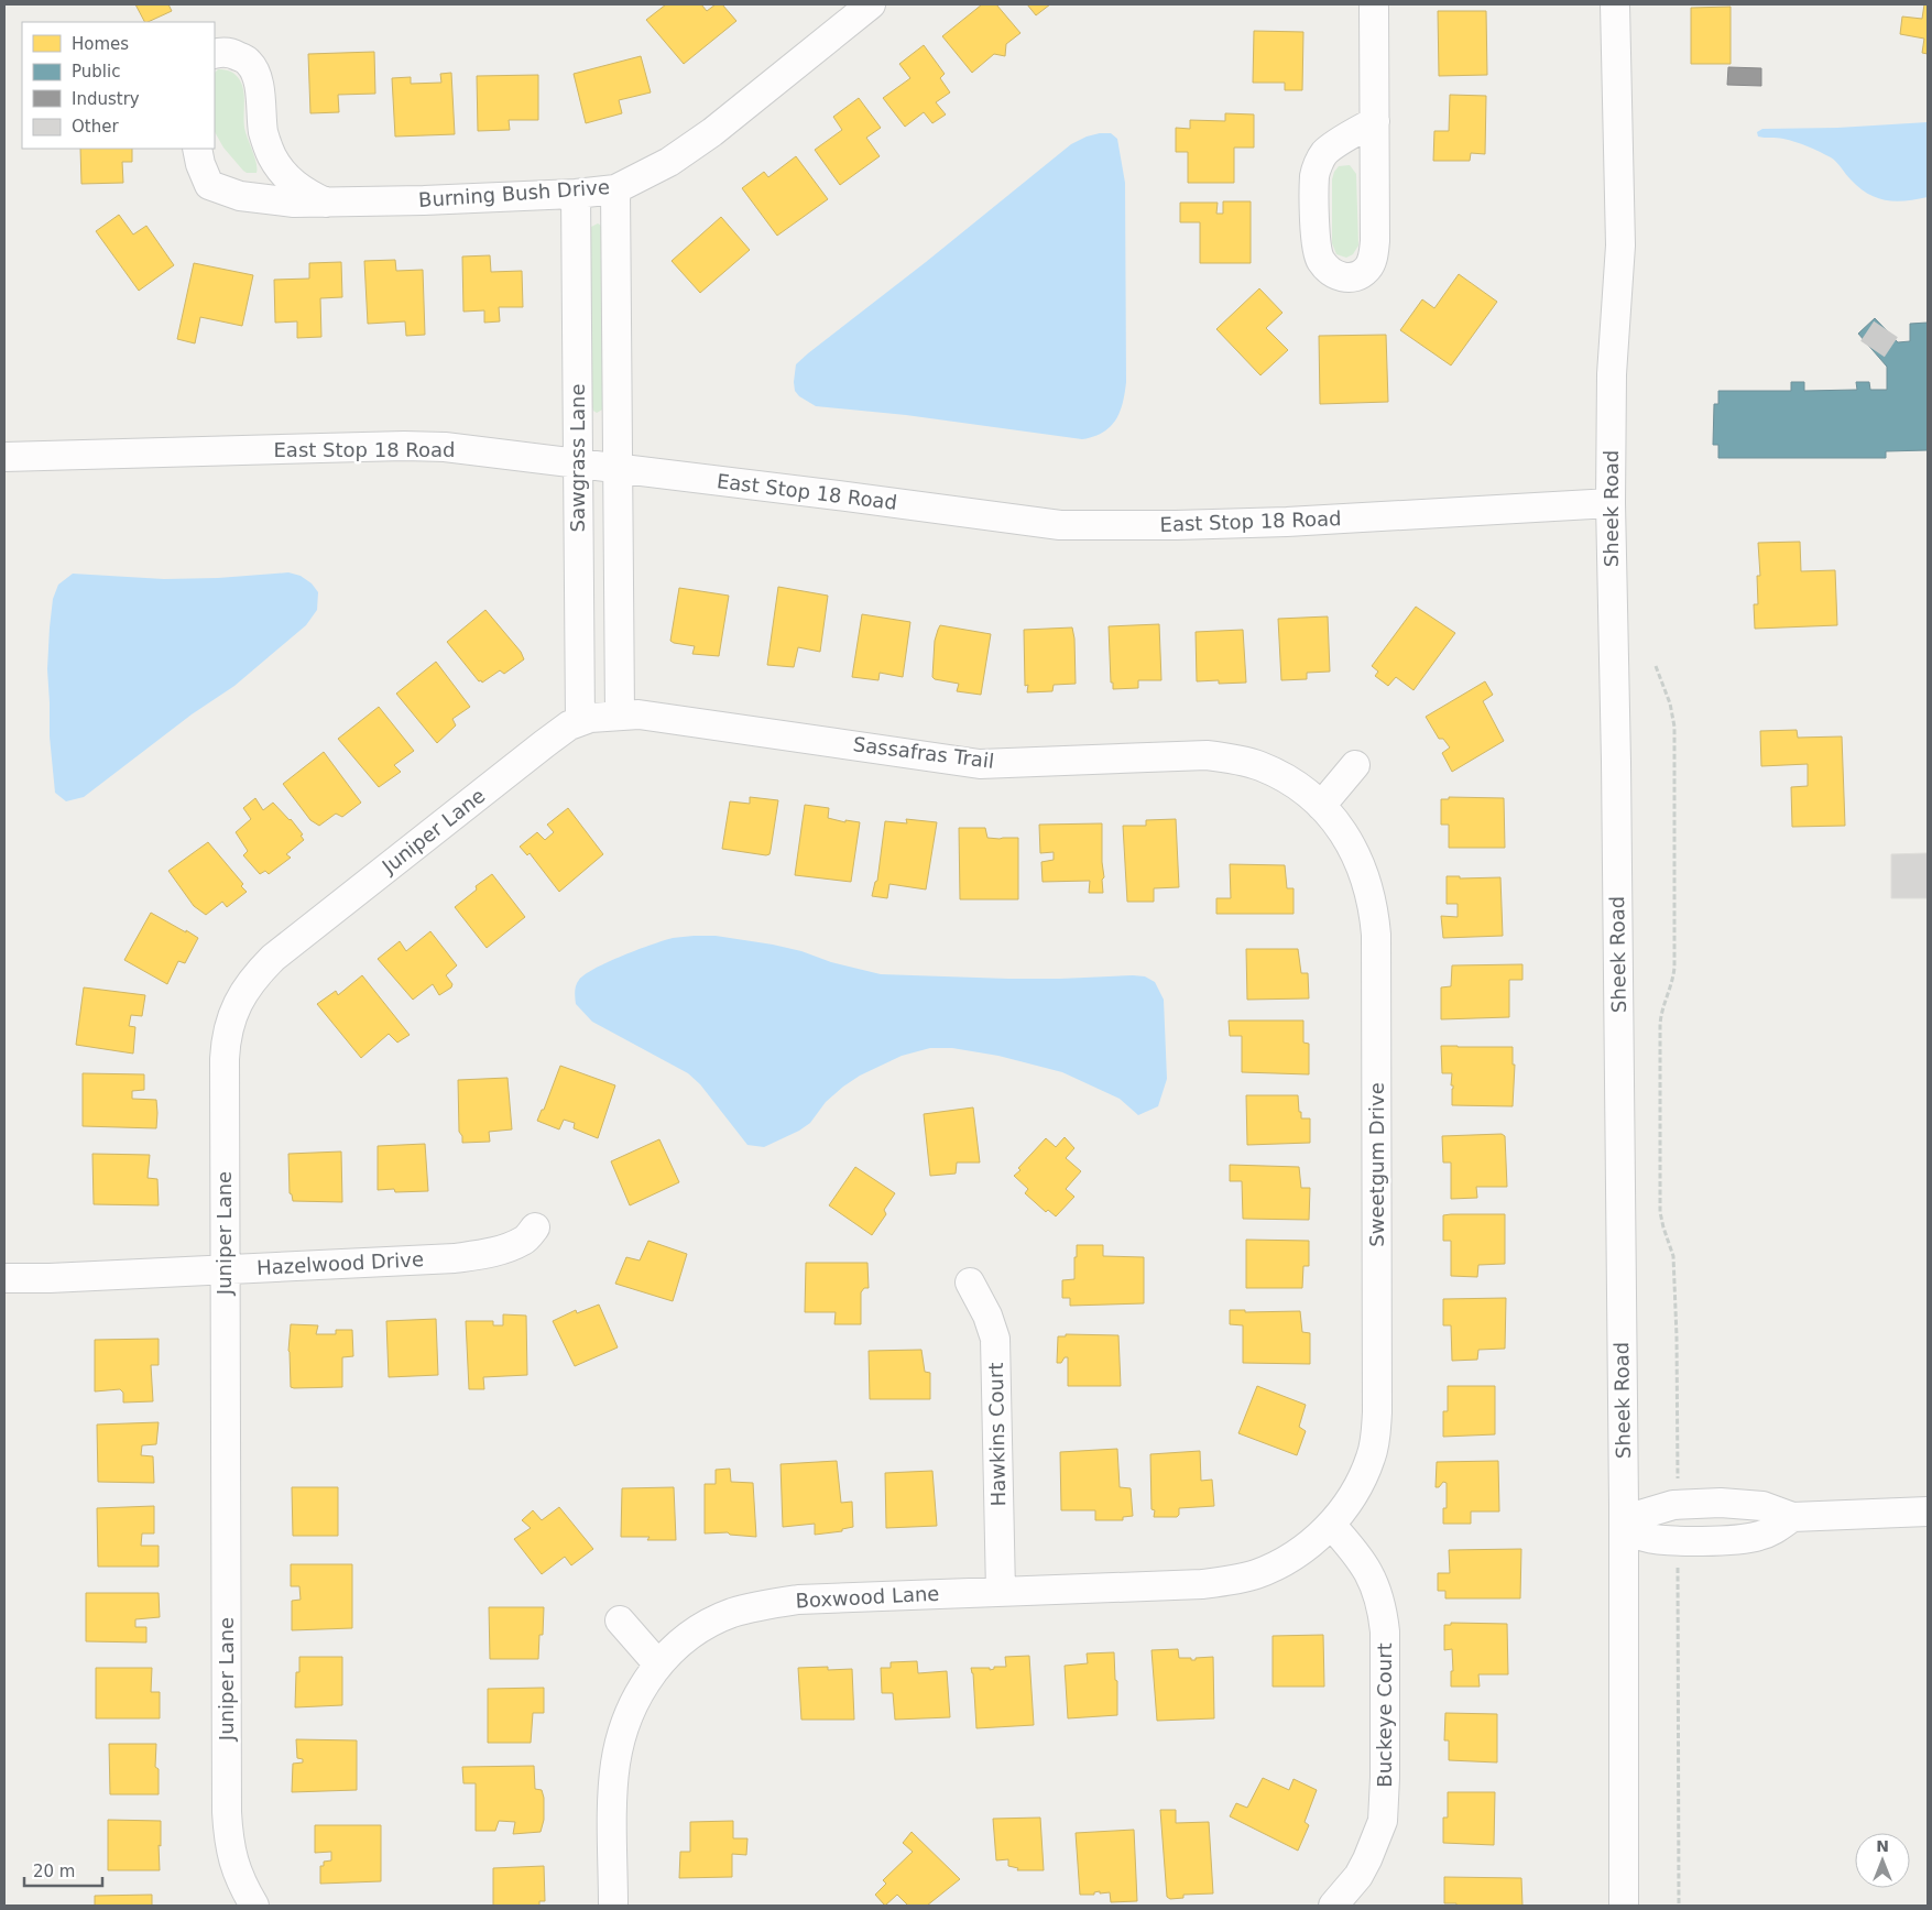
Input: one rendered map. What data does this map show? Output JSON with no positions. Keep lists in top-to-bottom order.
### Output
{
  "streets": {
    "street": [
      "Burning Bush Drive",
      "East Stop 18 Road",
      "Sawgrass Lane",
      "Sheek Road",
      "Sassafras Trail",
      "Juniper Lane",
      "Sweetgum Drive",
      "Hazelwood Drive",
      "Hawkins Court",
      "Boxwood Lane",
      "Buckeye Court"
    ]
  },
  "crossings": [
    ["Burning Bush Drive", "Sawgrass Lane"],
    ["East Stop 18 Road", "Sawgrass Lane"],
    ["East Stop 18 Road", "Sheek Road"],
    ["Sawgrass Lane", "Sassafras Trail"],
    ["Sawgrass Lane", "Juniper Lane"],
    ["Sassafras Trail", "Juniper Lane"],
    ["Sassafras Trail", "Sweetgum Drive"],
    ["Juniper Lane", "Hazelwood Drive"],
    ["Sweetgum Drive", "Boxwood Lane"],
    ["Sweetgum Drive", "Buckeye Court"],
    ["Hawkins Court", "Boxwood Lane"],
    ["Boxwood Lane", "Buckeye Court"]
  ],
  "legend": [
    "Homes",
    "Public",
    "Industry",
    "Other"
  ],
  "scale_bar": "20 m",
  "north": "top"
}
